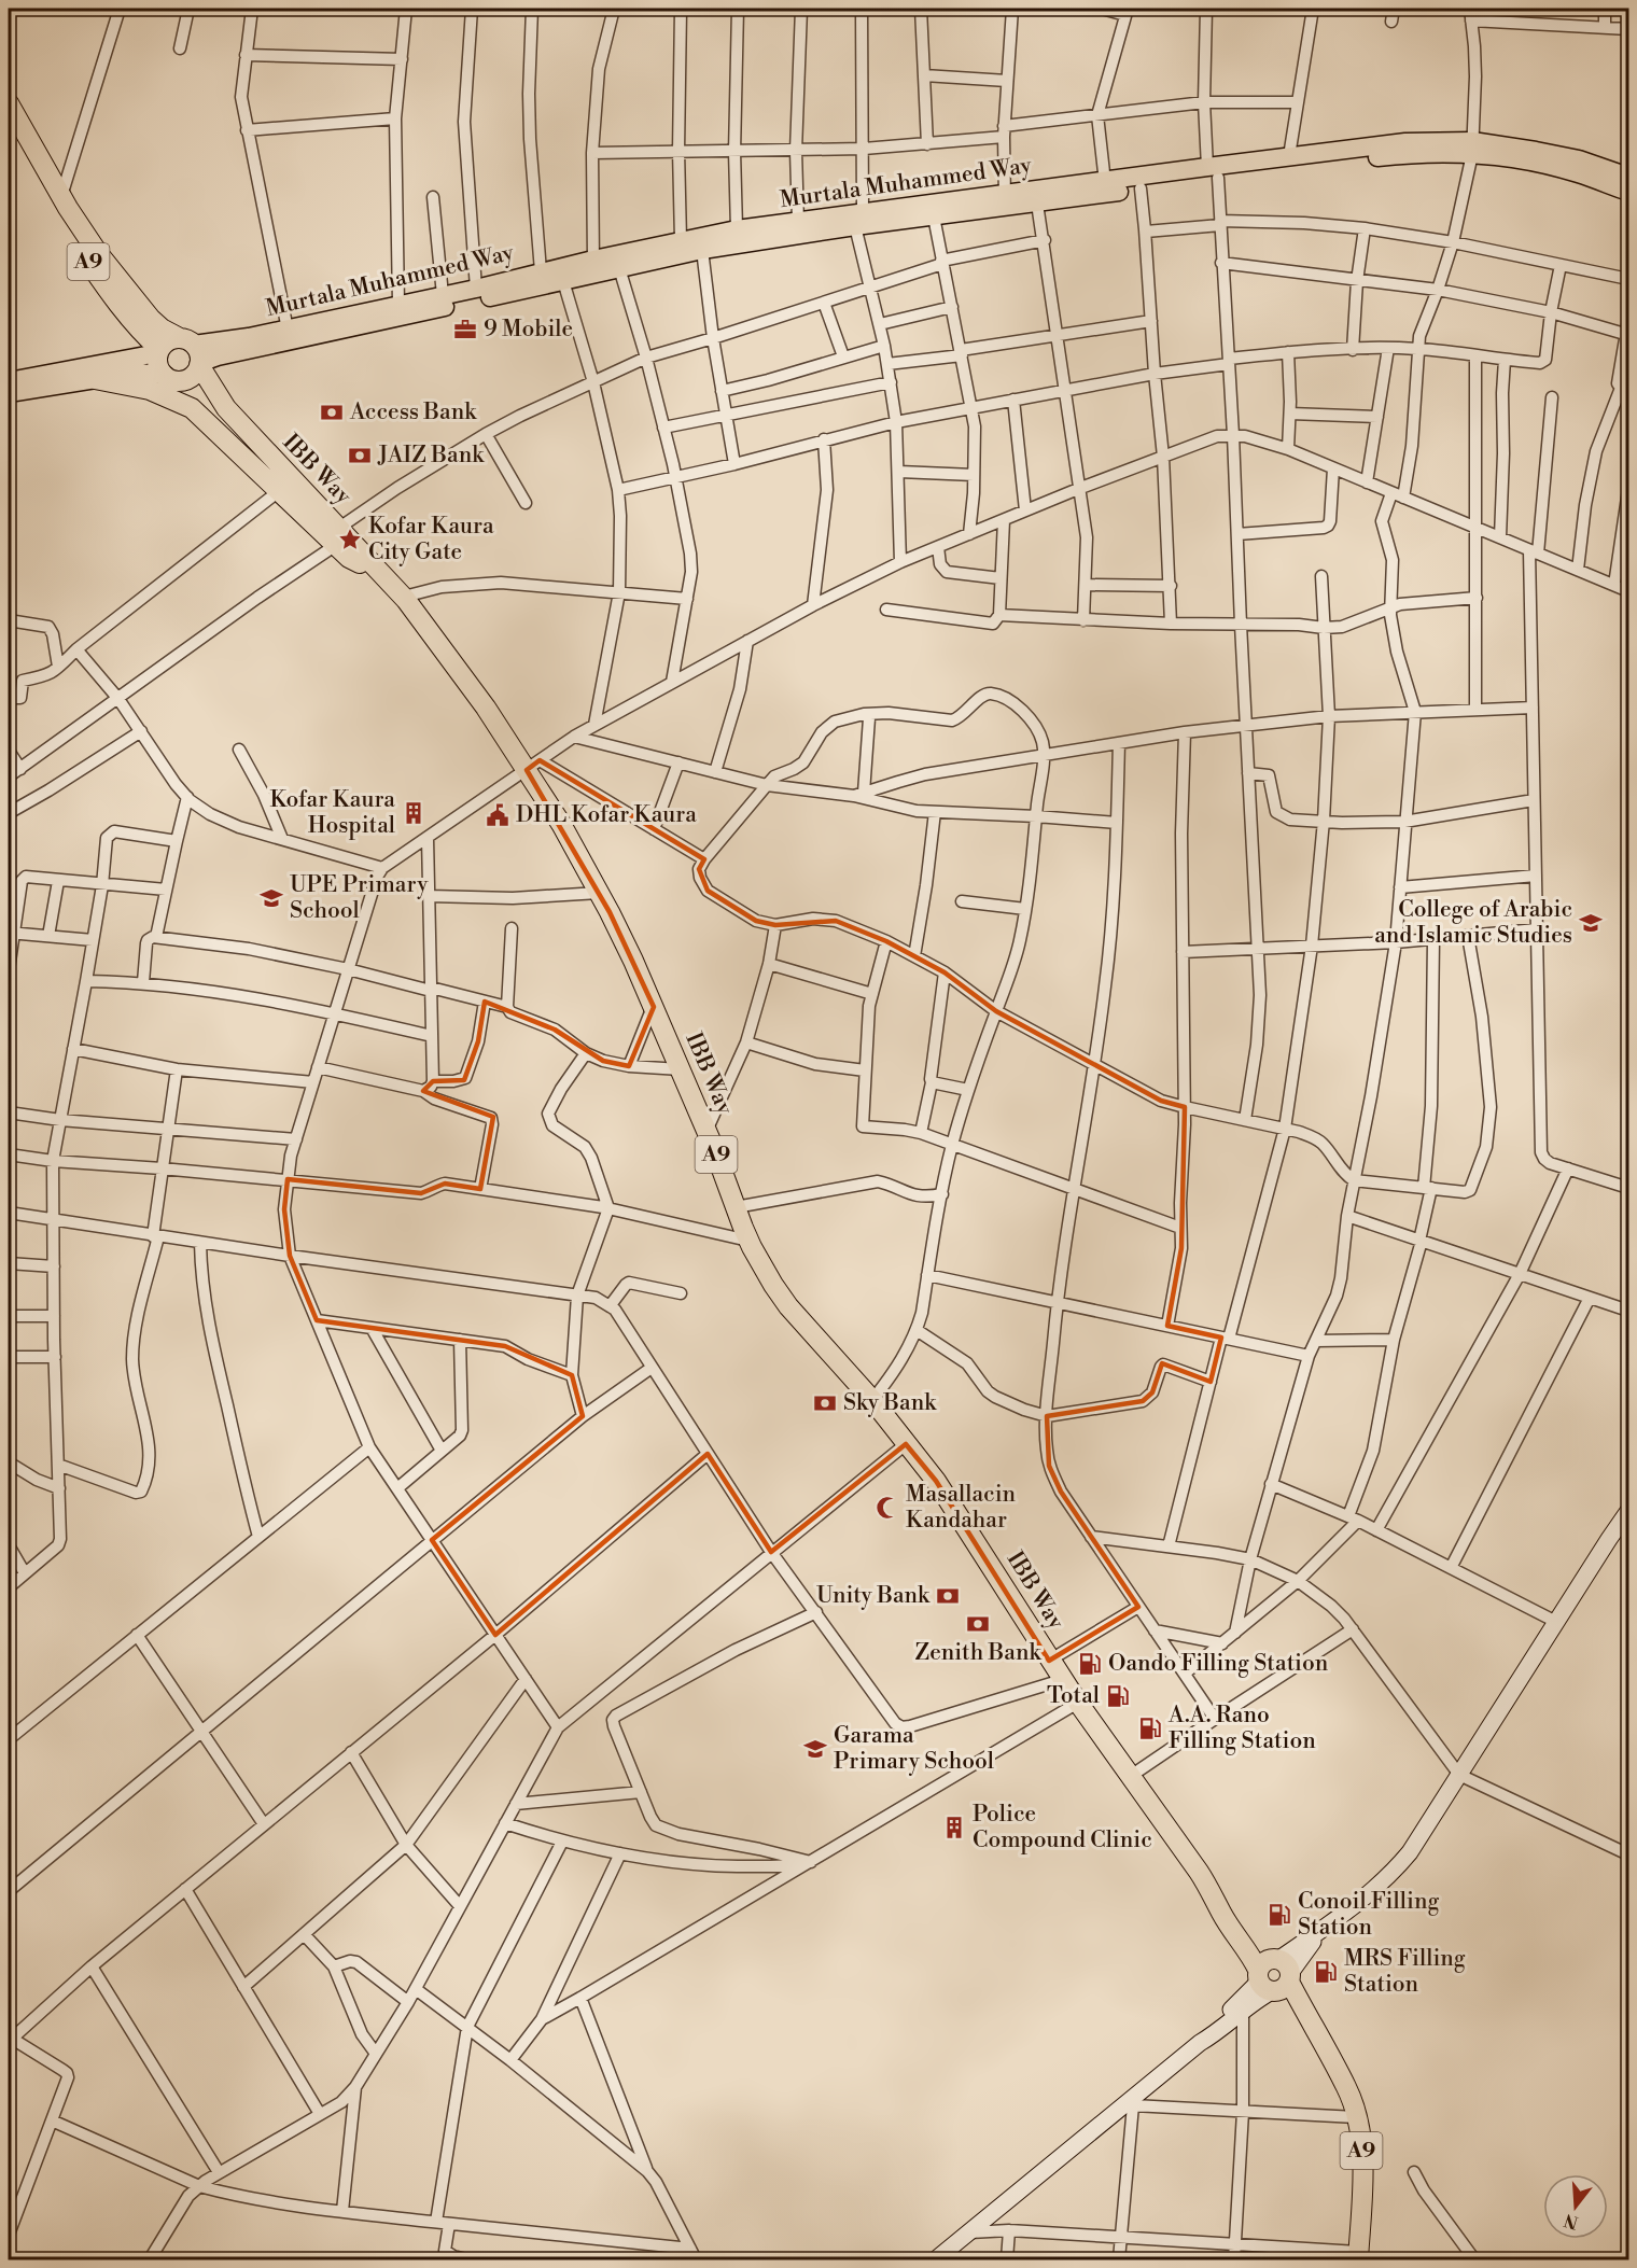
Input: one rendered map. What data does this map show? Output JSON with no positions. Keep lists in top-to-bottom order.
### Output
{
  "streets": {
    "highway": ["A9", "IBB Way"],
    "main road": ["Murtala Muhammed Way"]
  },
  "crossings": [
    ["Murtala Muhammed Way", "A9"],
    ["Murtala Muhammed Way", "IBB Way"],
    ["A9", "IBB Way"]
  ],
  "places": {
    "office": ["9 Mobile"],
    "bank": [
      "Access Bank",
      "JAIZ Bank",
      "Sky Bank",
      "Unity Bank",
      "Zenith Bank"
    ],
    "place": ["Kofar Kaura City Gate"],
    "building": ["Kofar Kaura Hospital", "Police Compound Clinic"],
    "public building": ["DHL Kofar Kaura"],
    "school or university": ["UPE Primary School", "College of Arabic and Islamic Studies", "Garama Primary School"],
    "mosque": ["Masallacin Kandahar"],
    "fuel station": [
      "Oando Filling Station",
      "Total",
      "A.A. Rano Filling Station",
      "Conoil Filling Station",
      "MRS Filling Station"
    ]
  },
  "north": "bottom"
}
